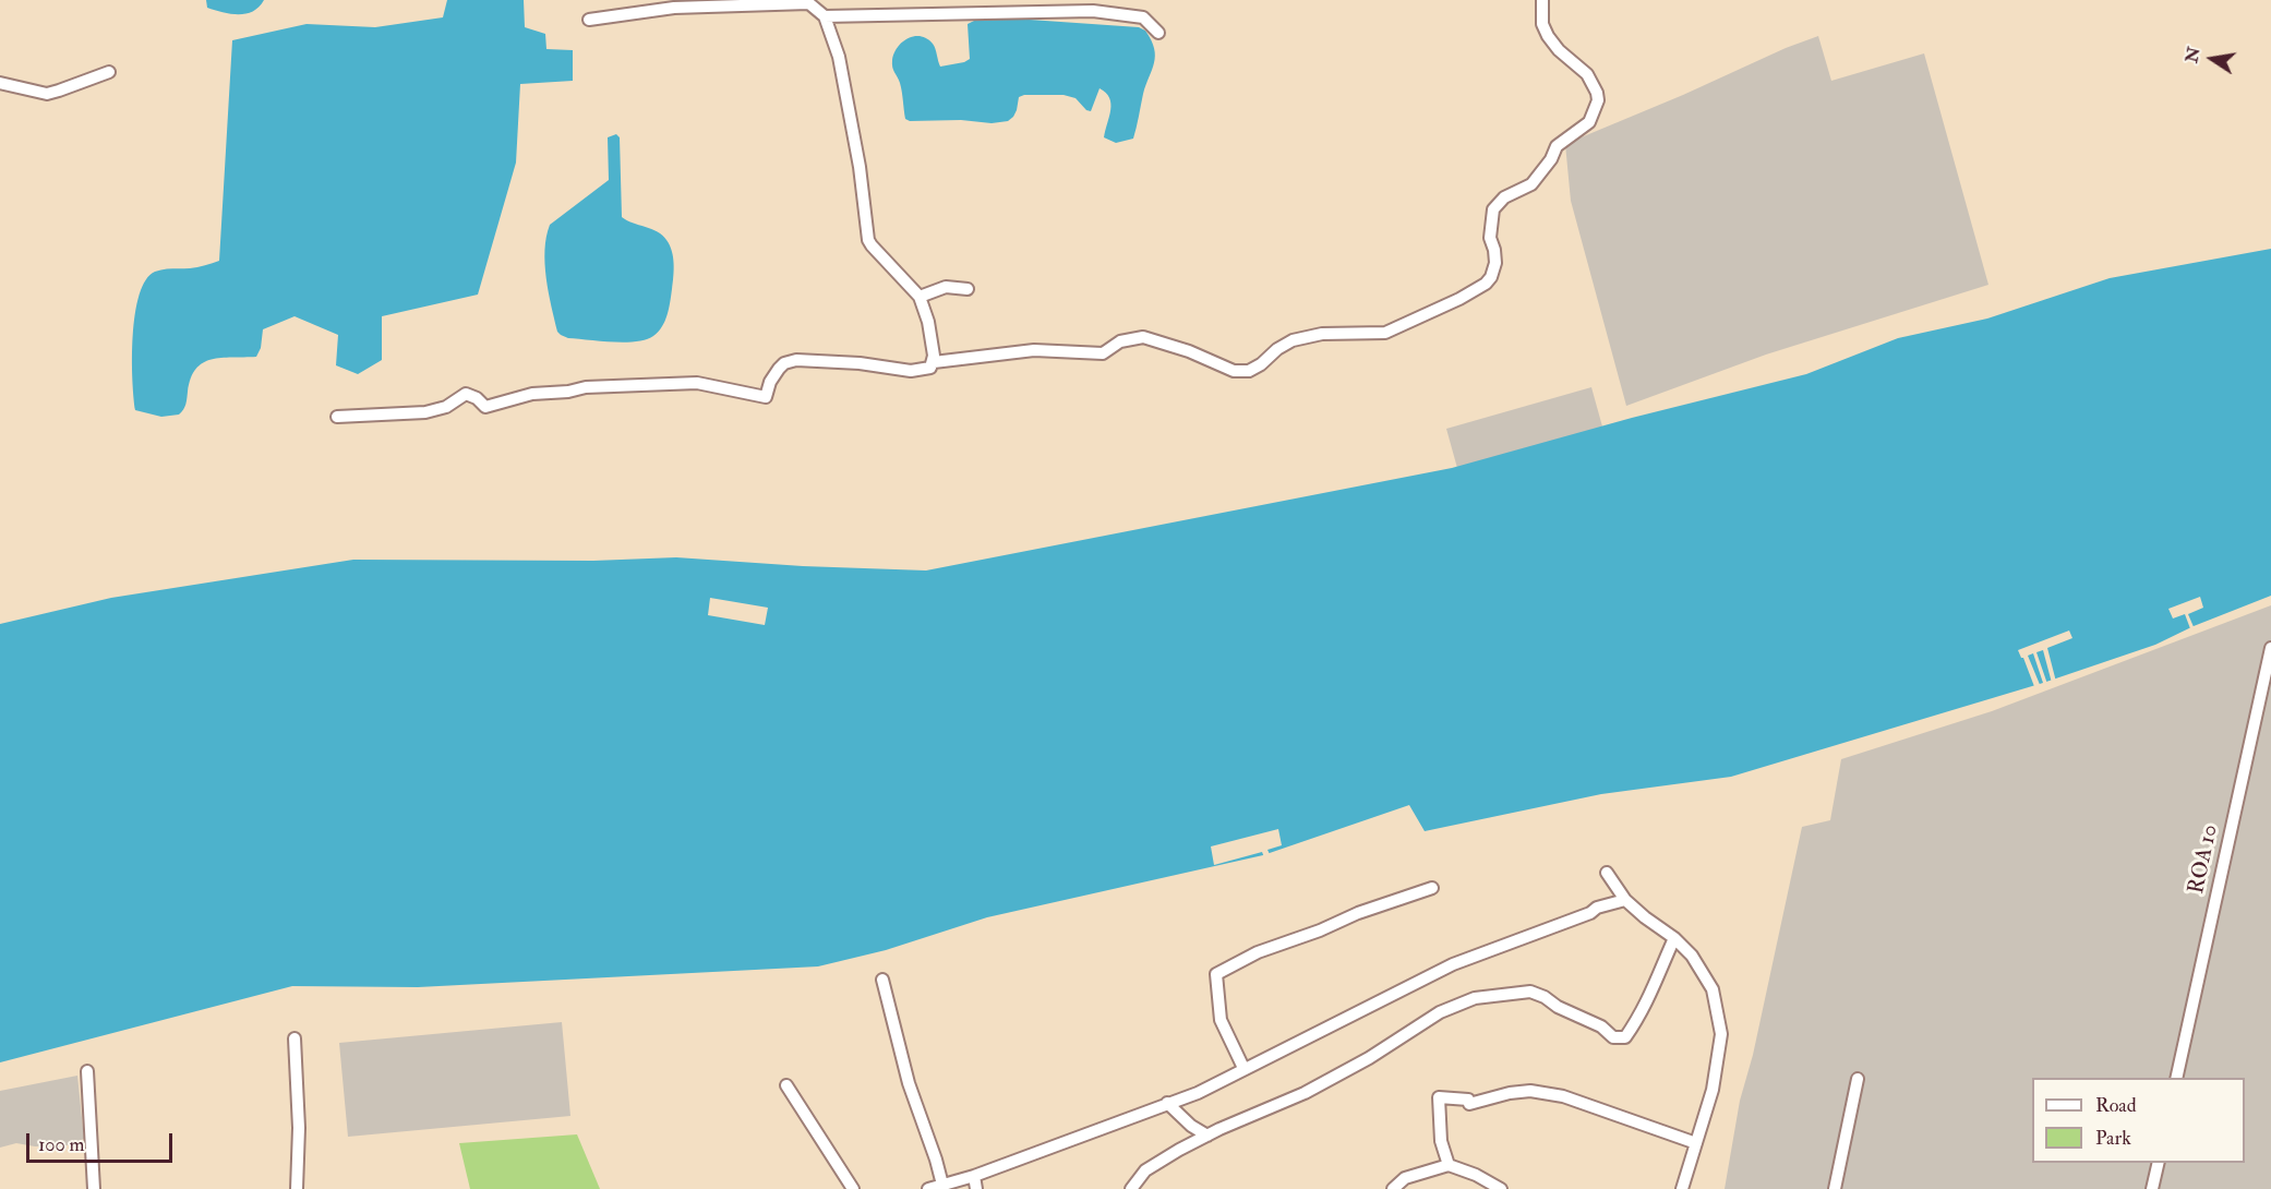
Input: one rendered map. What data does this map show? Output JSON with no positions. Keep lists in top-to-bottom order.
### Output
{
  "streets": {
    "street": ["ROA 10"]
  },
  "legend": ["Road", "Park"],
  "scale_bar": "100 m",
  "north": "left"
}
